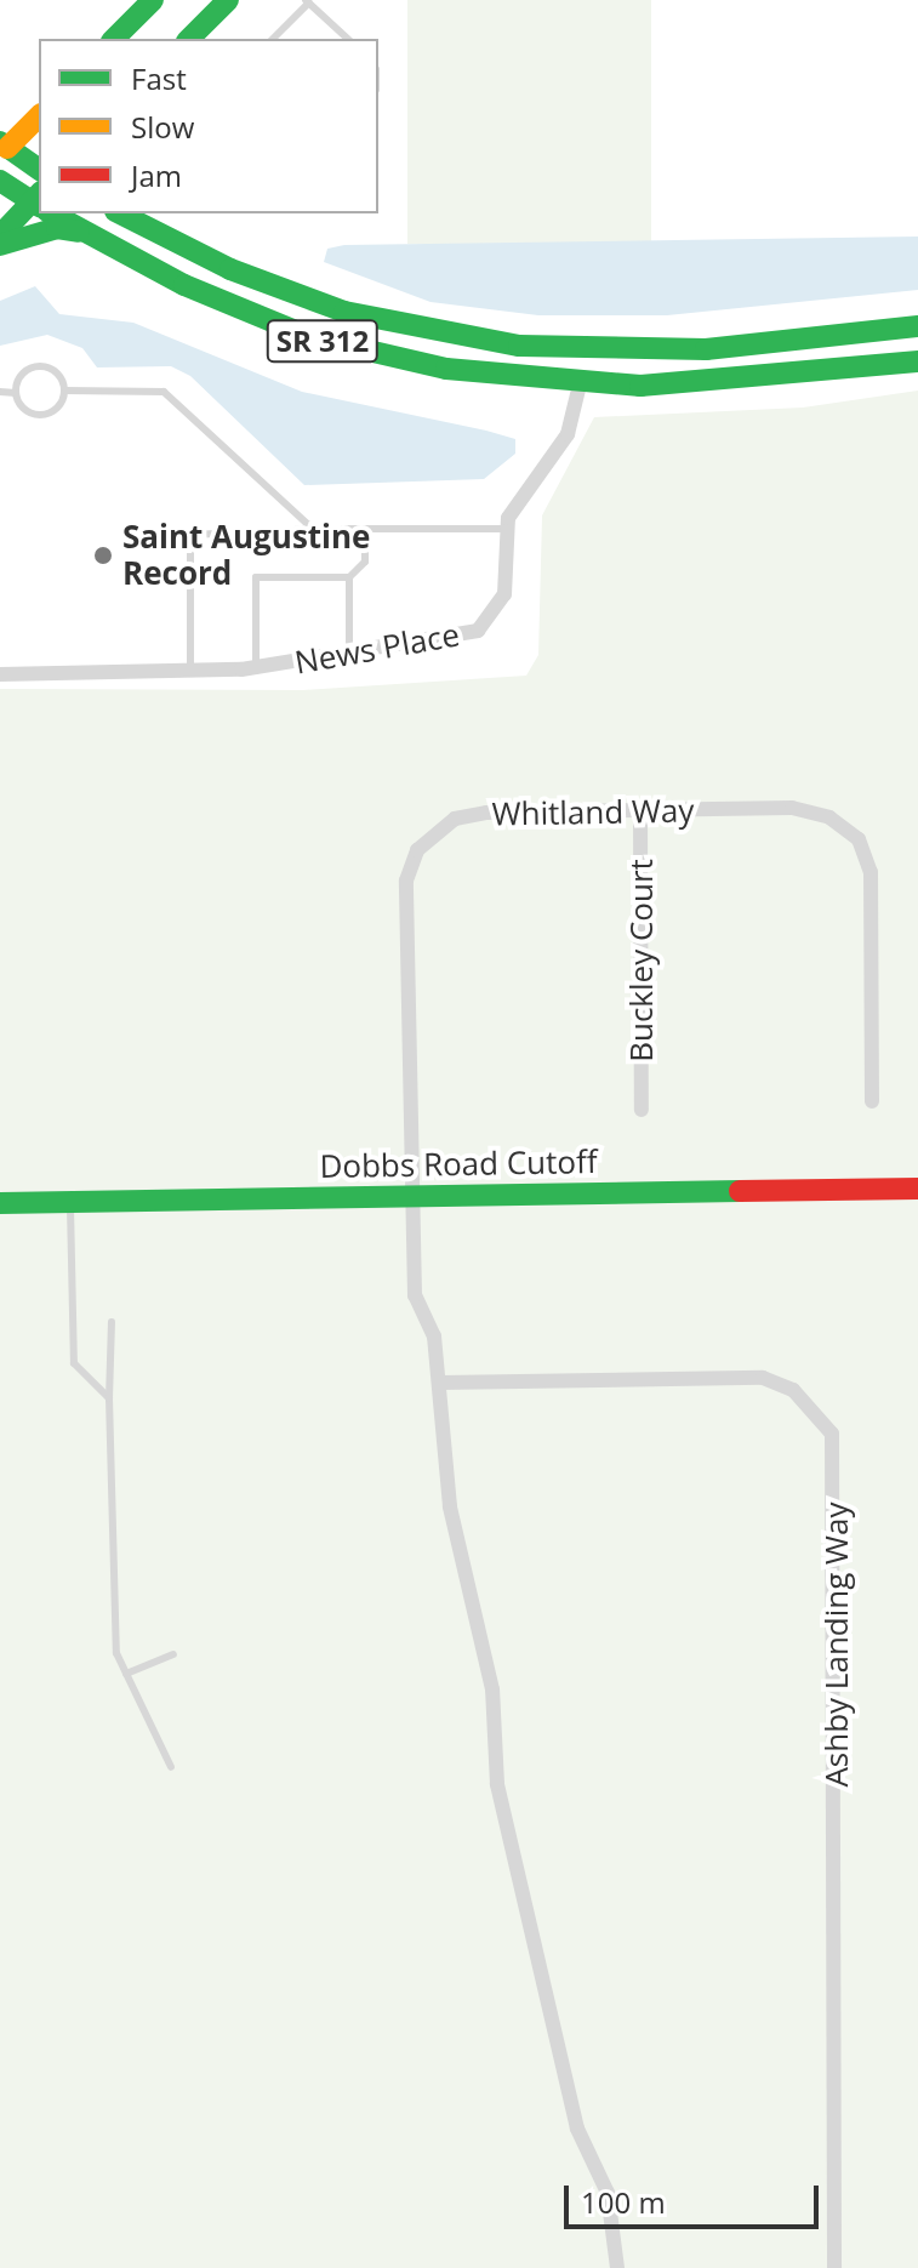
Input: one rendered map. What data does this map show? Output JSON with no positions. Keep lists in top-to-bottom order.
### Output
{
  "streets": {
    "main road": ["SR 312", "Dobbs Road Cutoff"],
    "street": [
      "News Place",
      "Whitland Way",
      "Buckley Court",
      "Ashby Landing Way"
    ]
  },
  "crossings": [
    ["SR 312", "News Place"],
    ["Whitland Way", "Buckley Court"],
    ["Whitland Way", "Dobbs Road Cutoff"]
  ],
  "places": ["Saint Augustine Record"],
  "legend": ["Fast", "Slow", "Jam"],
  "scale_bar": "100 m"
}
